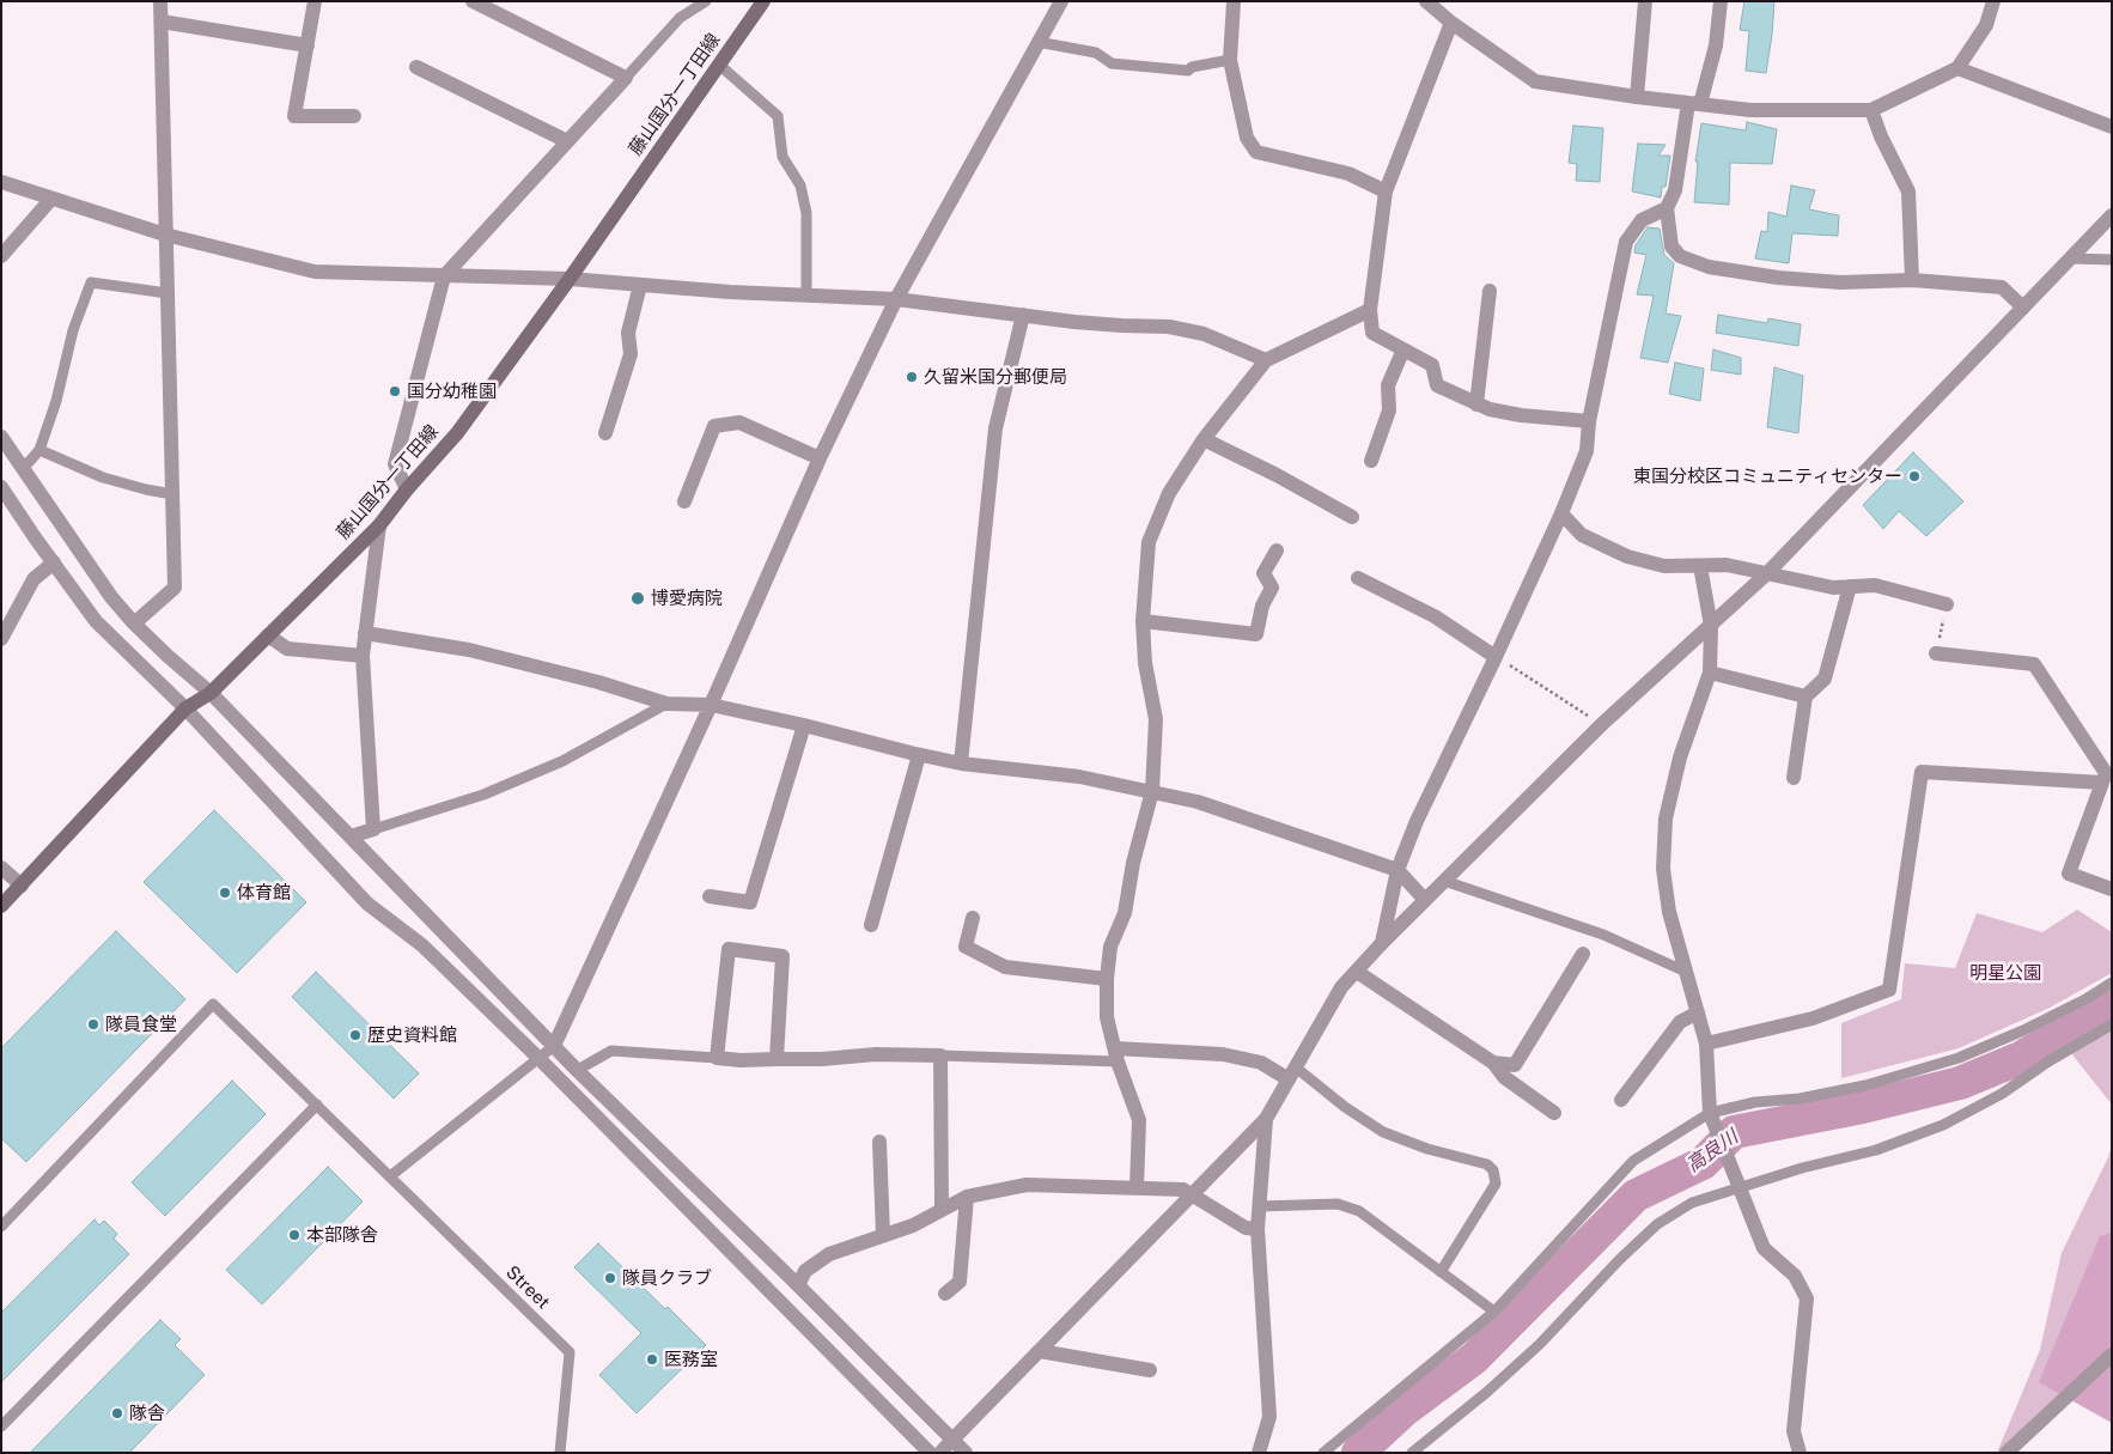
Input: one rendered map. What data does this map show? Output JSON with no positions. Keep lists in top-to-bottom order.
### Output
{
  "streets": {
    "main road": ["藤山国分一丁田線"],
    "lane": ["Street"]
  },
  "water": ["高良川"],
  "parks": ["明星公園"],
  "places": [
    "久留米国分郵便局",
    "国分幼稚園",
    "東国分校区コミュニティセンター",
    "博愛病院",
    "体育館",
    "隊員食堂",
    "歴史資料館",
    "本部隊舎",
    "隊員クラブ",
    "医務室",
    "隊舎"
  ]
}
